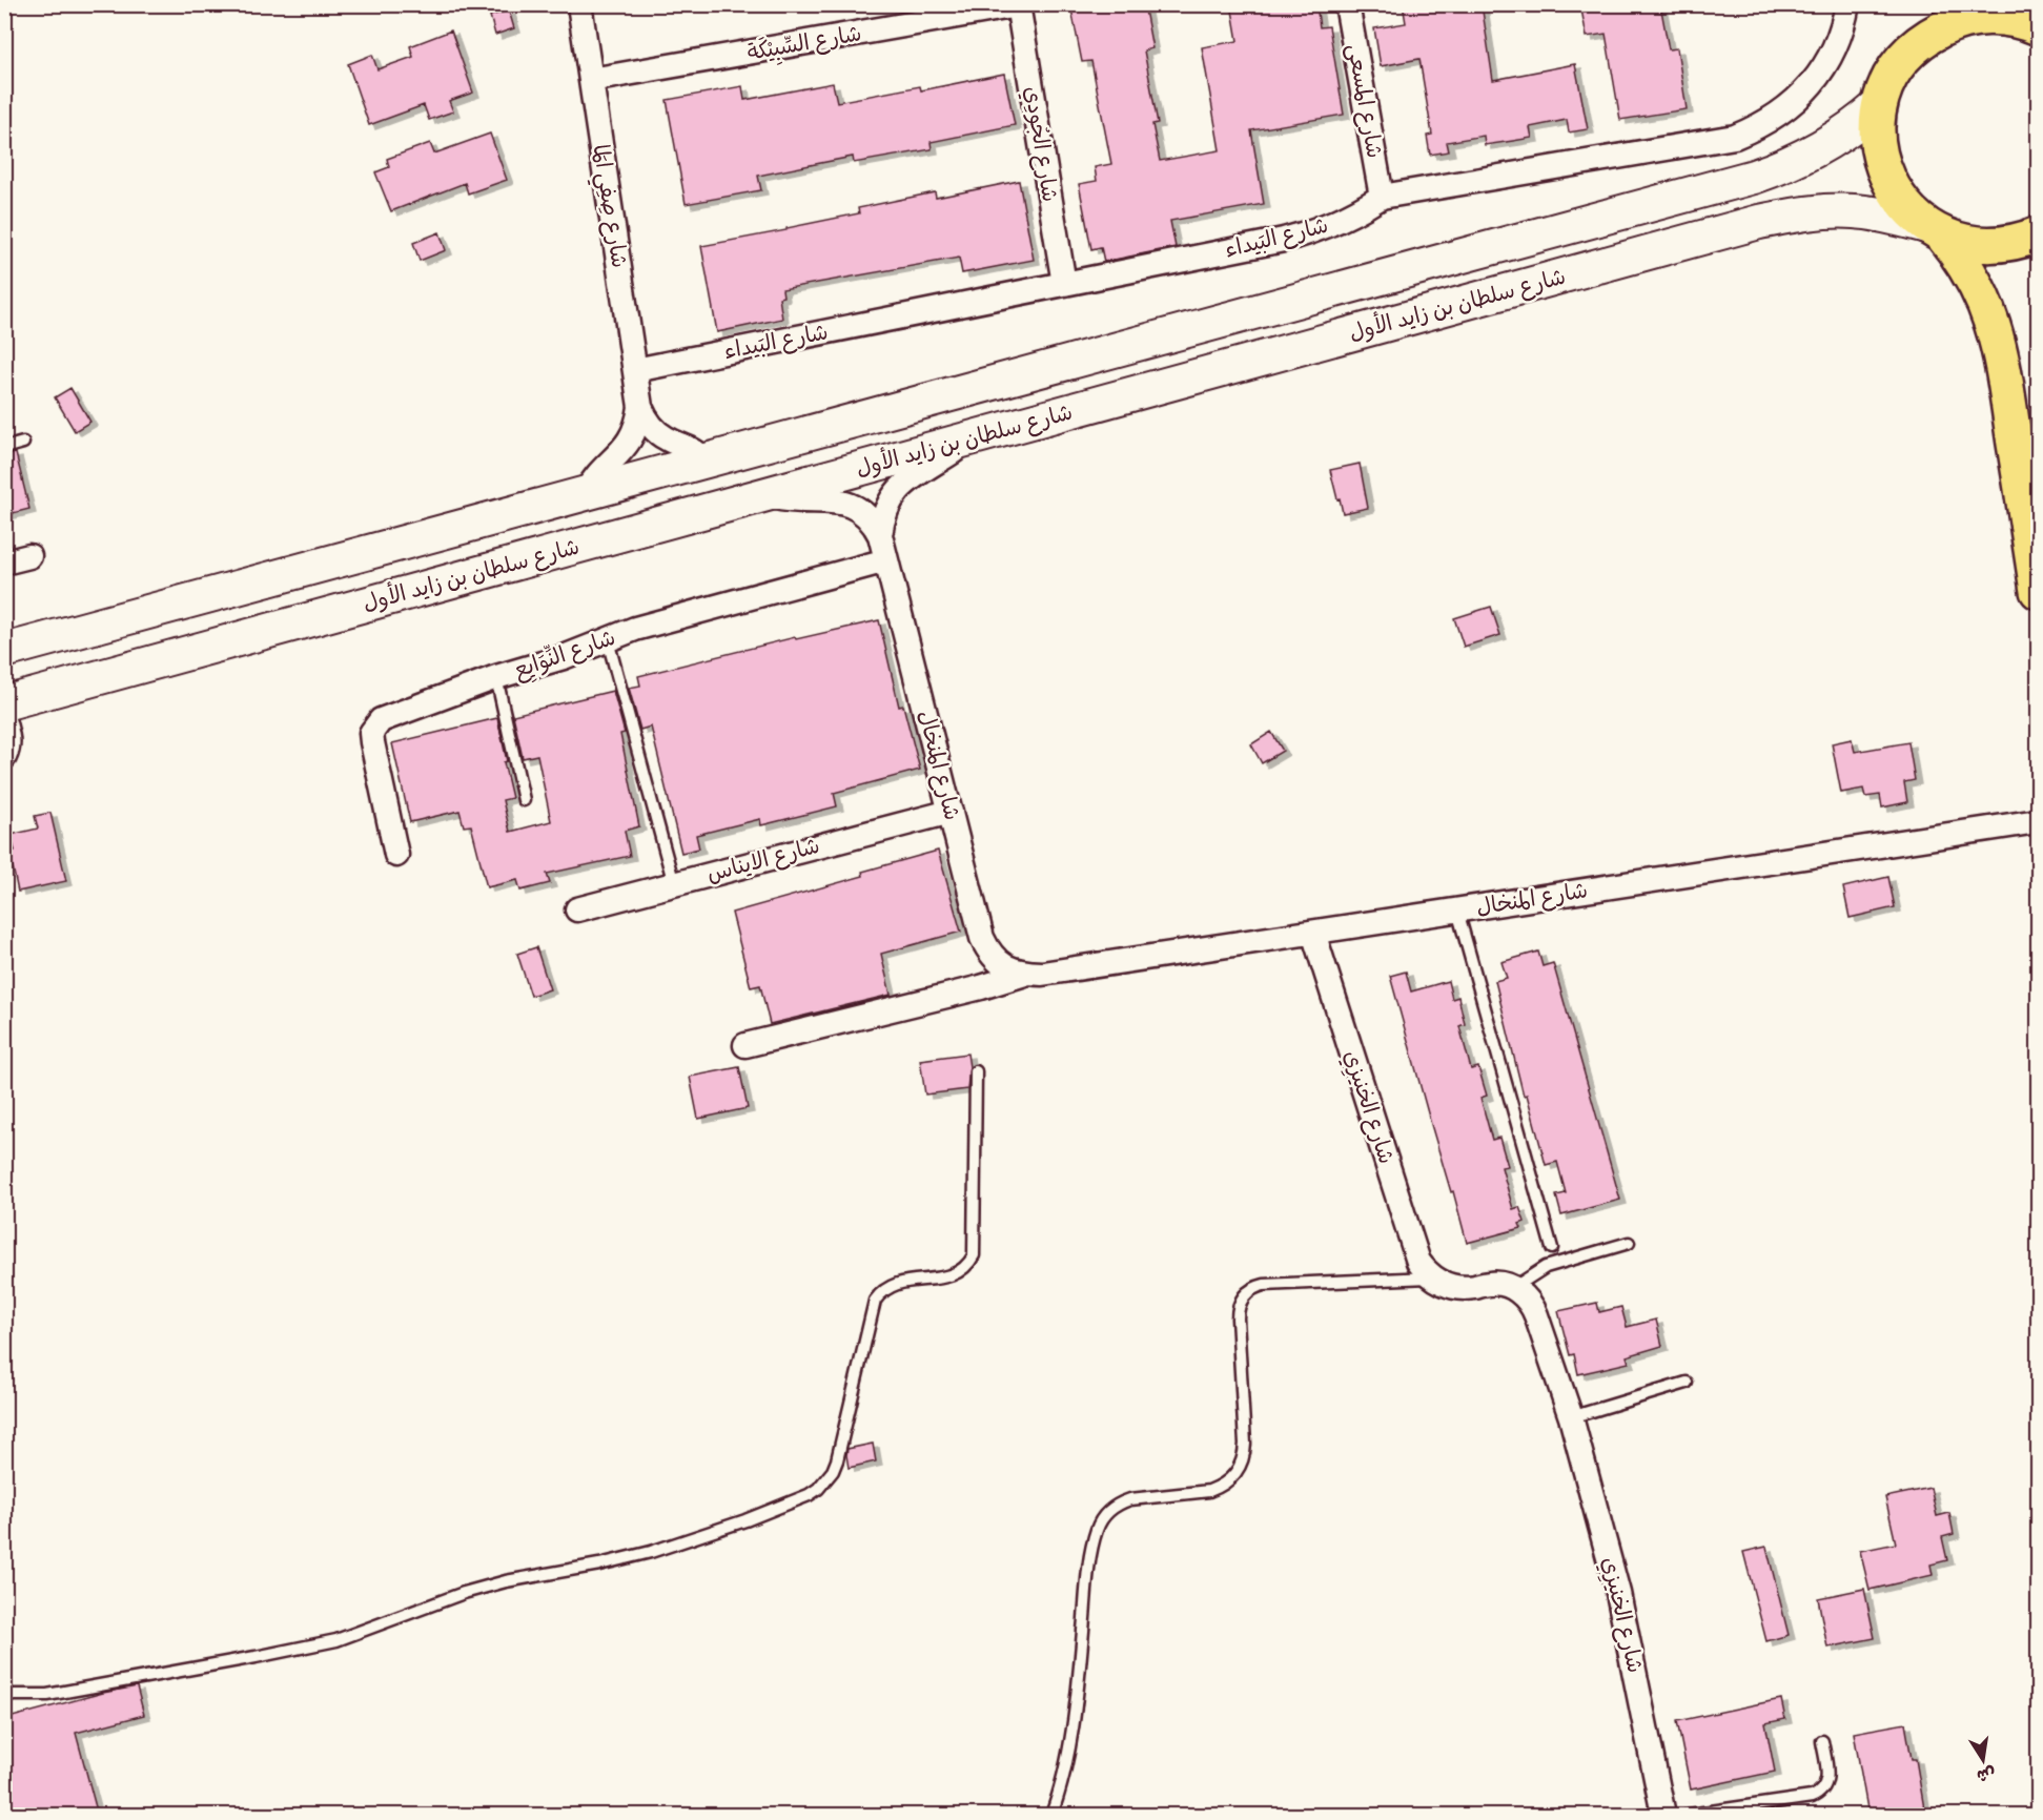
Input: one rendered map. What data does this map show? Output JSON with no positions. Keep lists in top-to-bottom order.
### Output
{
  "streets": {
    "main road": ["شارع سلطان بن زايد الأول"],
    "street": [
      "شارع السِّبِيْكَة",
      "شارع المسعى",
      "شارع الجُودِي",
      "شارع صِفِي المَا",
      "شارع البَيداء",
      "شارع النِّوَايِع",
      "شارع المنخال",
      "شارع الايناس",
      "شارع الخنيزِي"
    ]
  },
  "crossings": [
    ["شارع السِّبِيْكَة", "شارع الجُودِي"],
    ["شارع السِّبِيْكَة", "شارع صِفِي المَا"],
    ["شارع المسعى", "شارع البَيداء"],
    ["شارع الجُودِي", "شارع البَيداء"],
    ["شارع صِفِي المَا", "شارع البَيداء"],
    ["شارع صِفِي المَا", "شارع سلطان بن زايد الأول"],
    ["شارع سلطان بن زايد الأول", "شارع المنخال"],
    ["شارع النِّوَايِع", "شارع المنخال"],
    ["شارع المنخال", "شارع الايناس"],
    ["شارع المنخال", "شارع الخنيزِي"]
  ],
  "north": "bottom"
}
